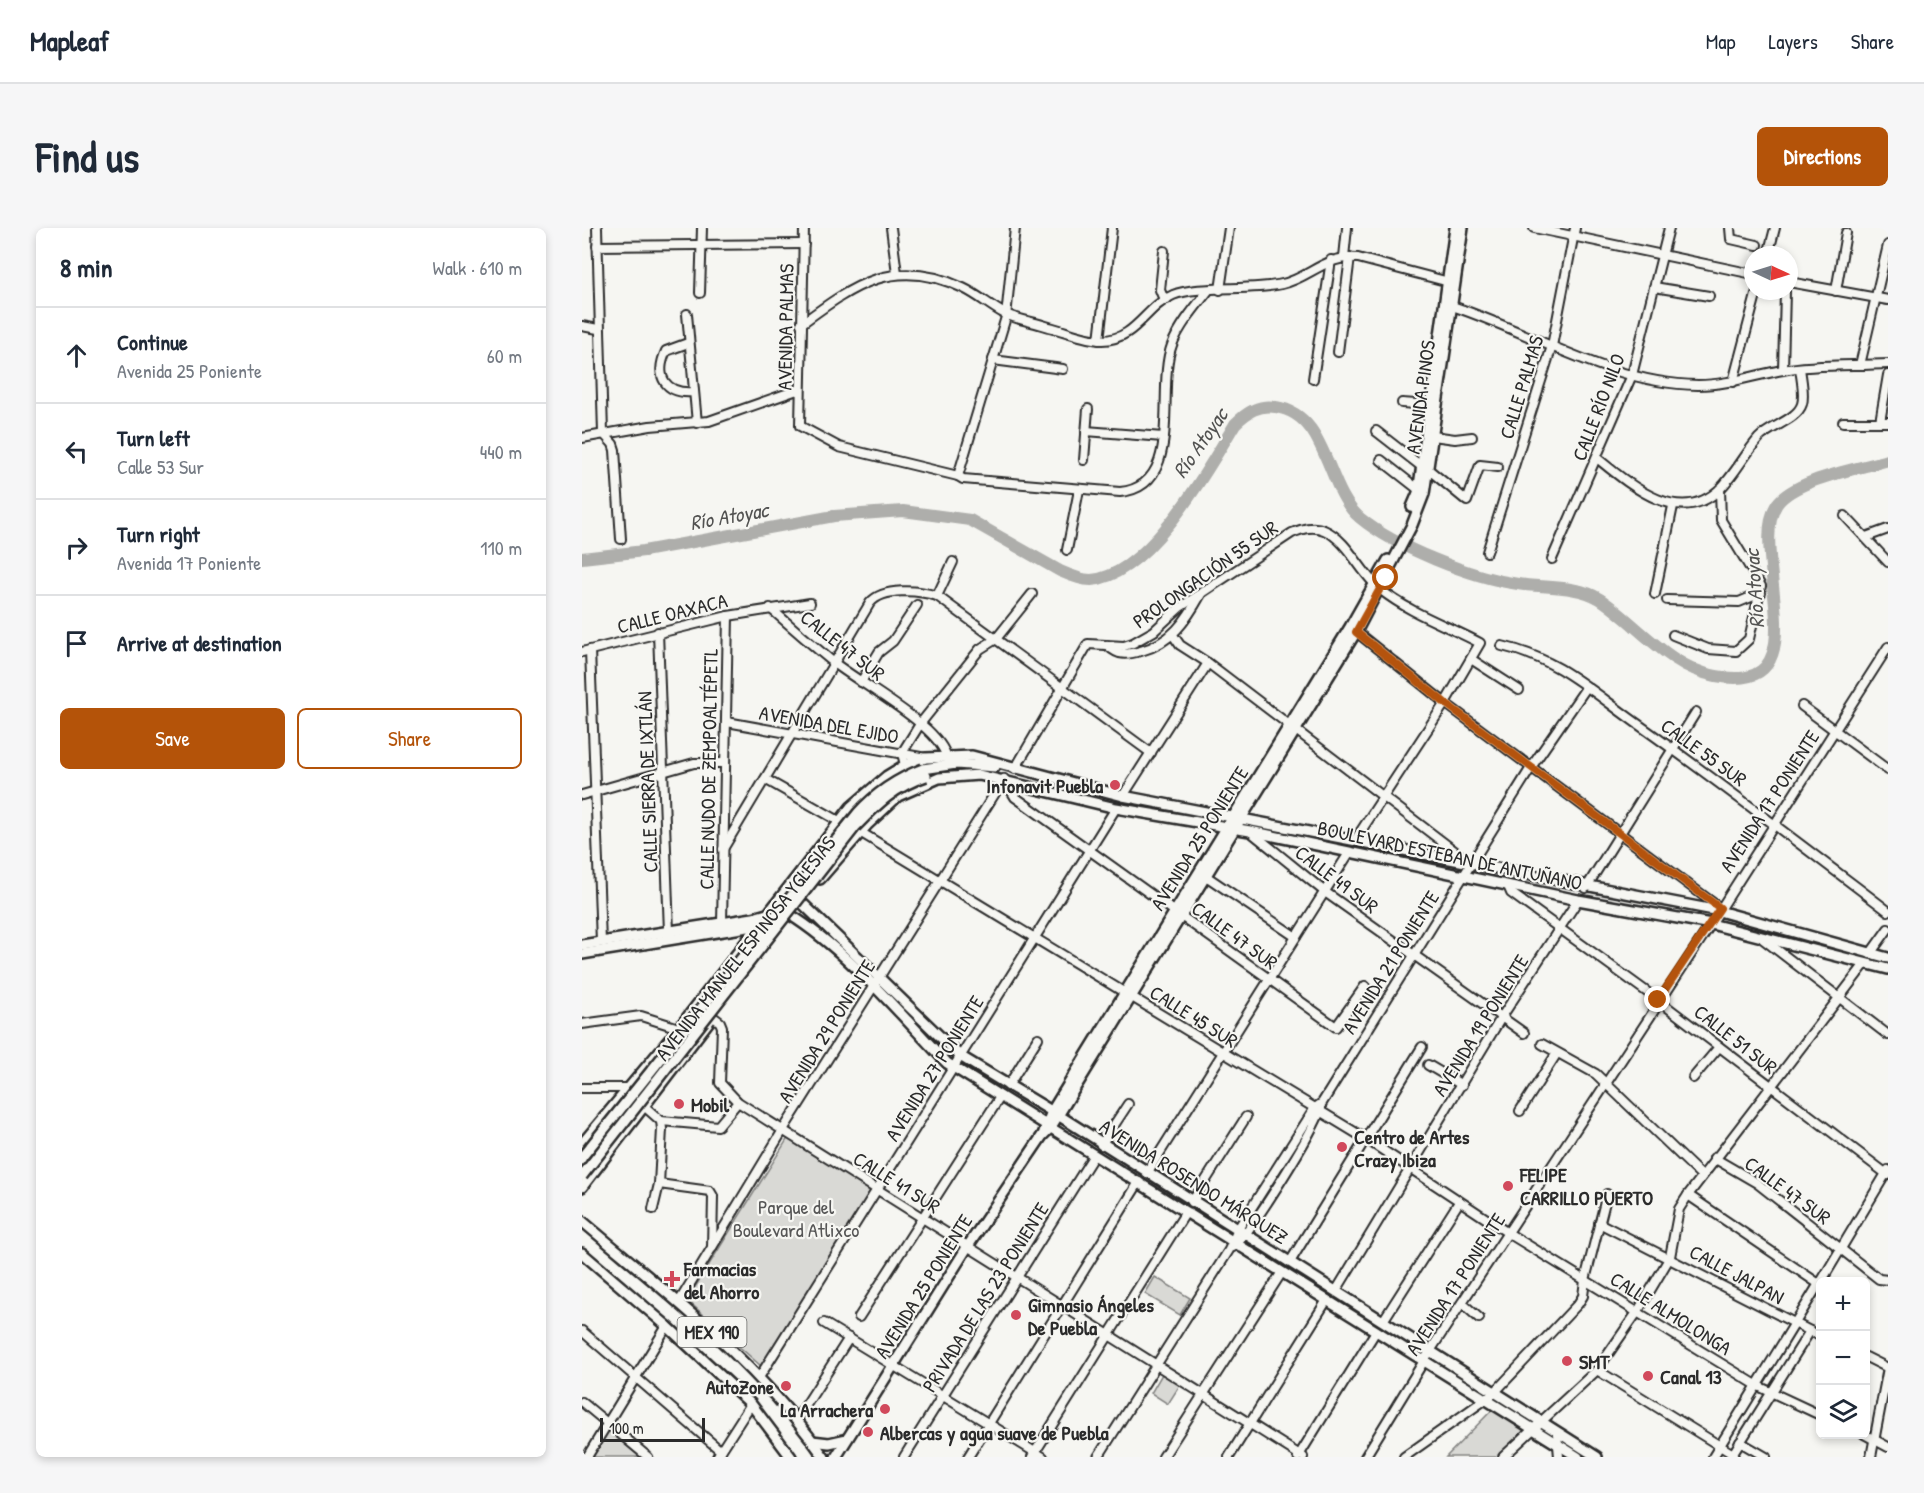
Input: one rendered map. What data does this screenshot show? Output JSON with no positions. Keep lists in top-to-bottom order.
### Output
{
  "streets": {
    "main road": [
      "AVENIDA PINOS",
      "AVENIDA 25 PONIENTE",
      "BOULEVARD ESTEBAN DE ANTUÑANO",
      "AVENIDA MANUEL ESPINOSA YGLESIAS",
      "AVENIDA ROSENDO MÁRQUEZ",
      "MEX 190"
    ],
    "street": [
      "AVENIDA PALMAS",
      "CALLE PALMAS",
      "CALLE RÍO NILO",
      "PROLONGACIÓN 55 SUR",
      "CALLE OAXACA",
      "CALLE 47 SUR",
      "AVENIDA DEL EJIDO",
      "CALLE 55 SUR",
      "CALLE NUDO DE ZEMPOALTÉPETL",
      "CALLE SIERRA DE IXTLÁN",
      "AVENIDA 17 PONIENTE",
      "CALLE 49 SUR",
      "AVENIDA 21 PONIENTE",
      "CALLE 45 SUR",
      "AVENIDA 19 PONIENTE",
      "AVENIDA 29 PONIENTE",
      "CALLE 51 SUR",
      "AVENIDA 27 PONIENTE",
      "CALLE 41 SUR",
      "CALLE JALPAN",
      "PRIVADA DE LAS 23 PONIENTE",
      "CALLE ALMOLONGA"
    ]
  },
  "crossings": [
    ["AVENIDA PINOS", "AVENIDA 25 PONIENTE"],
    ["PROLONGACIÓN 55 SUR", "AVENIDA 25 PONIENTE"],
    ["CALLE OAXACA", "CALLE 47 SUR"],
    ["CALLE OAXACA", "CALLE NUDO DE ZEMPOALTÉPETL"],
    ["CALLE OAXACA", "CALLE SIERRA DE IXTLÁN"],
    ["CALLE 47 SUR", "AVENIDA 25 PONIENTE"],
    ["CALLE 47 SUR", "BOULEVARD ESTEBAN DE ANTUÑANO"],
    ["CALLE 47 SUR", "AVENIDA MANUEL ESPINOSA YGLESIAS"],
    ["CALLE 47 SUR", "AVENIDA 29 PONIENTE"],
    ["CALLE 47 SUR", "AVENIDA 27 PONIENTE"],
    ["AVENIDA DEL EJIDO", "CALLE NUDO DE ZEMPOALTÉPETL"],
    ["AVENIDA DEL EJIDO", "AVENIDA MANUEL ESPINOSA YGLESIAS"],
    ["CALLE 55 SUR", "AVENIDA 17 PONIENTE"],
    ["CALLE 55 SUR", "AVENIDA 21 PONIENTE"],
    ["AVENIDA 17 PONIENTE", "BOULEVARD ESTEBAN DE ANTUÑANO"],
    ["AVENIDA 17 PONIENTE", "CALLE 45 SUR"],
    ["AVENIDA 17 PONIENTE", "CALLE 51 SUR"],
    ["AVENIDA 17 PONIENTE", "AVENIDA ROSENDO MÁRQUEZ"],
    ["AVENIDA 17 PONIENTE", "CALLE ALMOLONGA"],
    ["AVENIDA 25 PONIENTE", "BOULEVARD ESTEBAN DE ANTUÑANO"],
    ["AVENIDA 25 PONIENTE", "CALLE 45 SUR"],
    ["AVENIDA 25 PONIENTE", "AVENIDA ROSENDO MÁRQUEZ"],
    ["AVENIDA 25 PONIENTE", "CALLE 41 SUR"],
    ["BOULEVARD ESTEBAN DE ANTUÑANO", "CALLE 49 SUR"],
    ["BOULEVARD ESTEBAN DE ANTUÑANO", "AVENIDA MANUEL ESPINOSA YGLESIAS"],
    ["BOULEVARD ESTEBAN DE ANTUÑANO", "AVENIDA 21 PONIENTE"],
    ["BOULEVARD ESTEBAN DE ANTUÑANO", "AVENIDA 19 PONIENTE"],
    ["BOULEVARD ESTEBAN DE ANTUÑANO", "AVENIDA 29 PONIENTE"],
    ["BOULEVARD ESTEBAN DE ANTUÑANO", "CALLE 51 SUR"],
    ["BOULEVARD ESTEBAN DE ANTUÑANO", "AVENIDA 27 PONIENTE"],
    ["CALLE 49 SUR", "AVENIDA 21 PONIENTE"],
    ["CALLE 49 SUR", "AVENIDA 19 PONIENTE"],
    ["AVENIDA MANUEL ESPINOSA YGLESIAS", "CALLE 45 SUR"],
    ["AVENIDA MANUEL ESPINOSA YGLESIAS", "AVENIDA 29 PONIENTE"],
    ["AVENIDA MANUEL ESPINOSA YGLESIAS", "AVENIDA ROSENDO MÁRQUEZ"],
    ["AVENIDA MANUEL ESPINOSA YGLESIAS", "CALLE 41 SUR"],
    ["AVENIDA 21 PONIENTE", "CALLE 45 SUR"],
    ["AVENIDA 21 PONIENTE", "AVENIDA ROSENDO MÁRQUEZ"],
    ["AVENIDA 21 PONIENTE", "CALLE 41 SUR"],
    ["CALLE 45 SUR", "AVENIDA 19 PONIENTE"],
    ["CALLE 45 SUR", "AVENIDA 29 PONIENTE"],
    ["CALLE 45 SUR", "AVENIDA 27 PONIENTE"],
    ["CALLE 45 SUR", "CALLE ALMOLONGA"],
    ["AVENIDA 19 PONIENTE", "CALLE 51 SUR"],
    ["AVENIDA 19 PONIENTE", "AVENIDA ROSENDO MÁRQUEZ"],
    ["AVENIDA 29 PONIENTE", "AVENIDA ROSENDO MÁRQUEZ"],
    ["AVENIDA 29 PONIENTE", "CALLE 41 SUR"],
    ["AVENIDA 29 PONIENTE", "MEX 190"],
    ["AVENIDA 27 PONIENTE", "AVENIDA ROSENDO MÁRQUEZ"],
    ["AVENIDA 27 PONIENTE", "CALLE 41 SUR"],
    ["AVENIDA 27 PONIENTE", "MEX 190"],
    ["AVENIDA ROSENDO MÁRQUEZ", "PRIVADA DE LAS 23 PONIENTE"],
    ["CALLE 41 SUR", "PRIVADA DE LAS 23 PONIENTE"]
  ],
  "water": ["Río Atoyac"],
  "parks": ["Parque del Boulevard Atlixco"],
  "places": {
    "other": [
      "Infonavit Puebla",
      "Mobil",
      "Centro de Artes Crazy Ibiza",
      "FELIPE CARRILLO PUERTO",
      "Gimnasio Ángeles De Puebla",
      "SMT",
      "Canal 13",
      "AutoZone",
      "La Arrachera",
      "Albercas y agua suave de Puebla"
    ],
    "health": ["Farmacias del Ahorro"]
  },
  "scale_bar": "100 m",
  "north": "right",
  "page": {
    "header": "Mapleaf",
    "nav": ["Map", "Layers", "Share"],
    "buttons": [
      "Directions",
      ["Save", "Share"]
    ],
    "title": "Find us",
    "heading": ["8 min", "Walk · 610 m"],
    "list": [
      ["Continue", "Avenida 25 Poniente", "60 m"],
      ["Turn left", "Calle 53 Sur", "440 m"],
      ["Turn right", "Avenida 17 Poniente", "110 m"],
      "Arrive at destination"
    ],
    "map_buttons": ["+", "−"],
    "scale": "100 m"
  }
}
